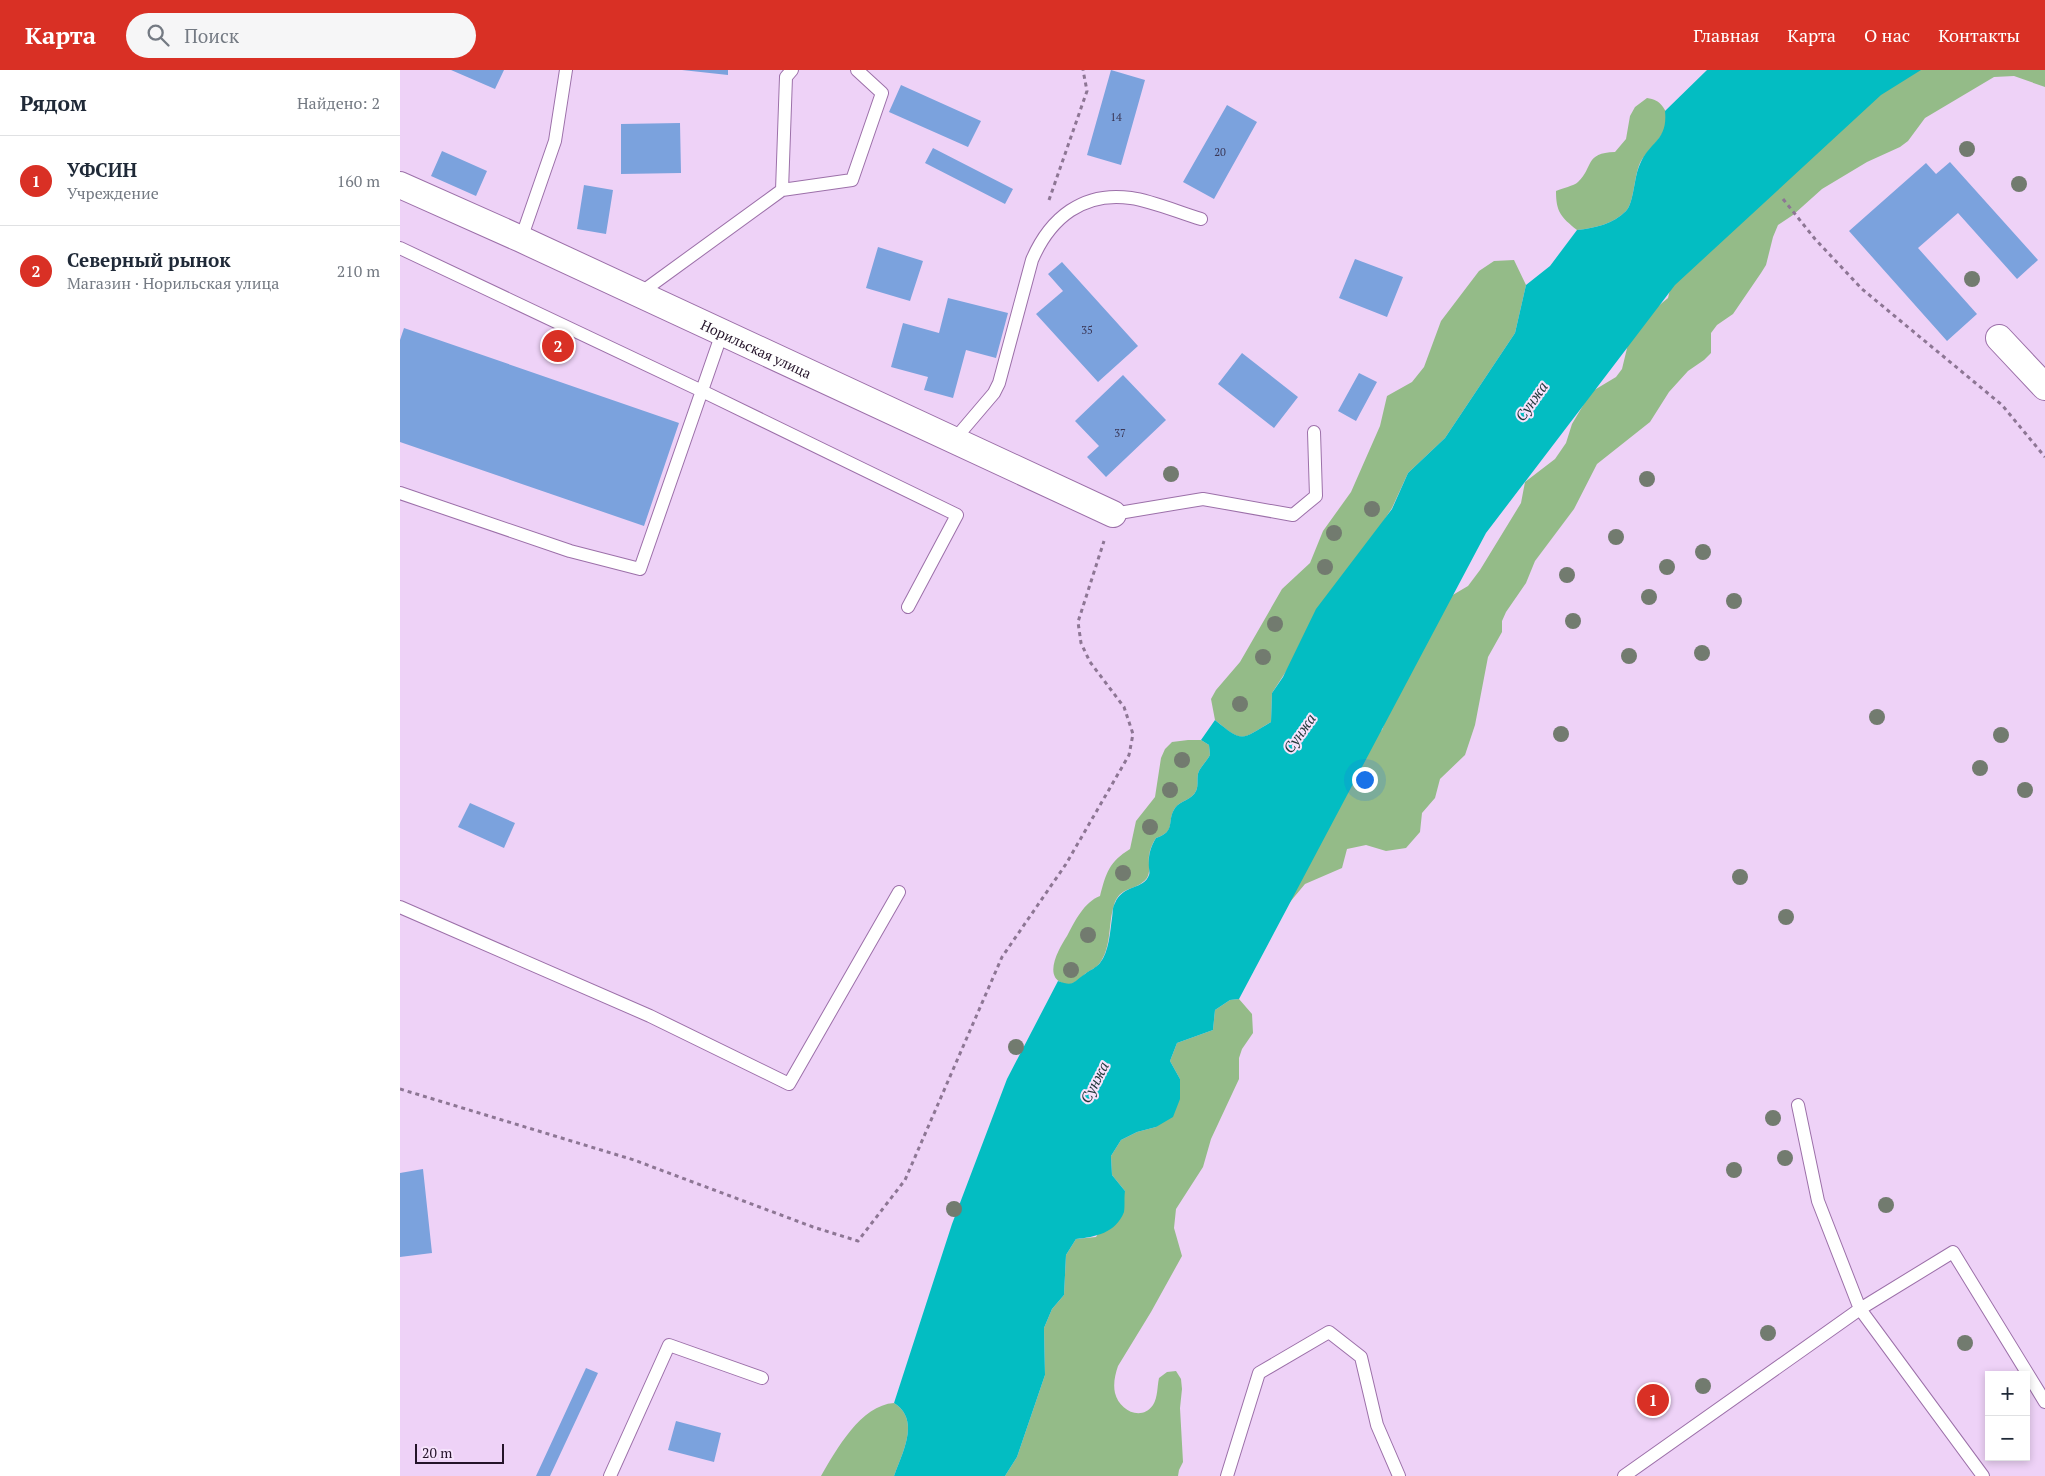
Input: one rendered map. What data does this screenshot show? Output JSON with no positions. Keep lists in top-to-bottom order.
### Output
{
  "streets": {
    "street": ["Норильская улица"]
  },
  "water": ["Сунжа"],
  "house_numbers": [
    "14",
    "20",
    "35",
    "37"
  ],
  "scale_bar": "20 m",
  "page": {
    "header": "Карта",
    "search": "Поиск",
    "nav": [
      "Главная",
      "Карта",
      "О нас",
      "Контакты"
    ],
    "heading": ["Рядом", "Найдено: 2"],
    "list": [
      {
        "mark": "1",
        "name": "УФСИН",
        "note": "Учреждение",
        "value": "160 m"
      },
      {
        "mark": "2",
        "name": "Северный рынок",
        "note": "Магазин · Норильская улица",
        "value": "210 m"
      }
    ],
    "pins": ["2", "1"],
    "map_buttons": ["+", "−"],
    "scale": "20 m"
  }
}
